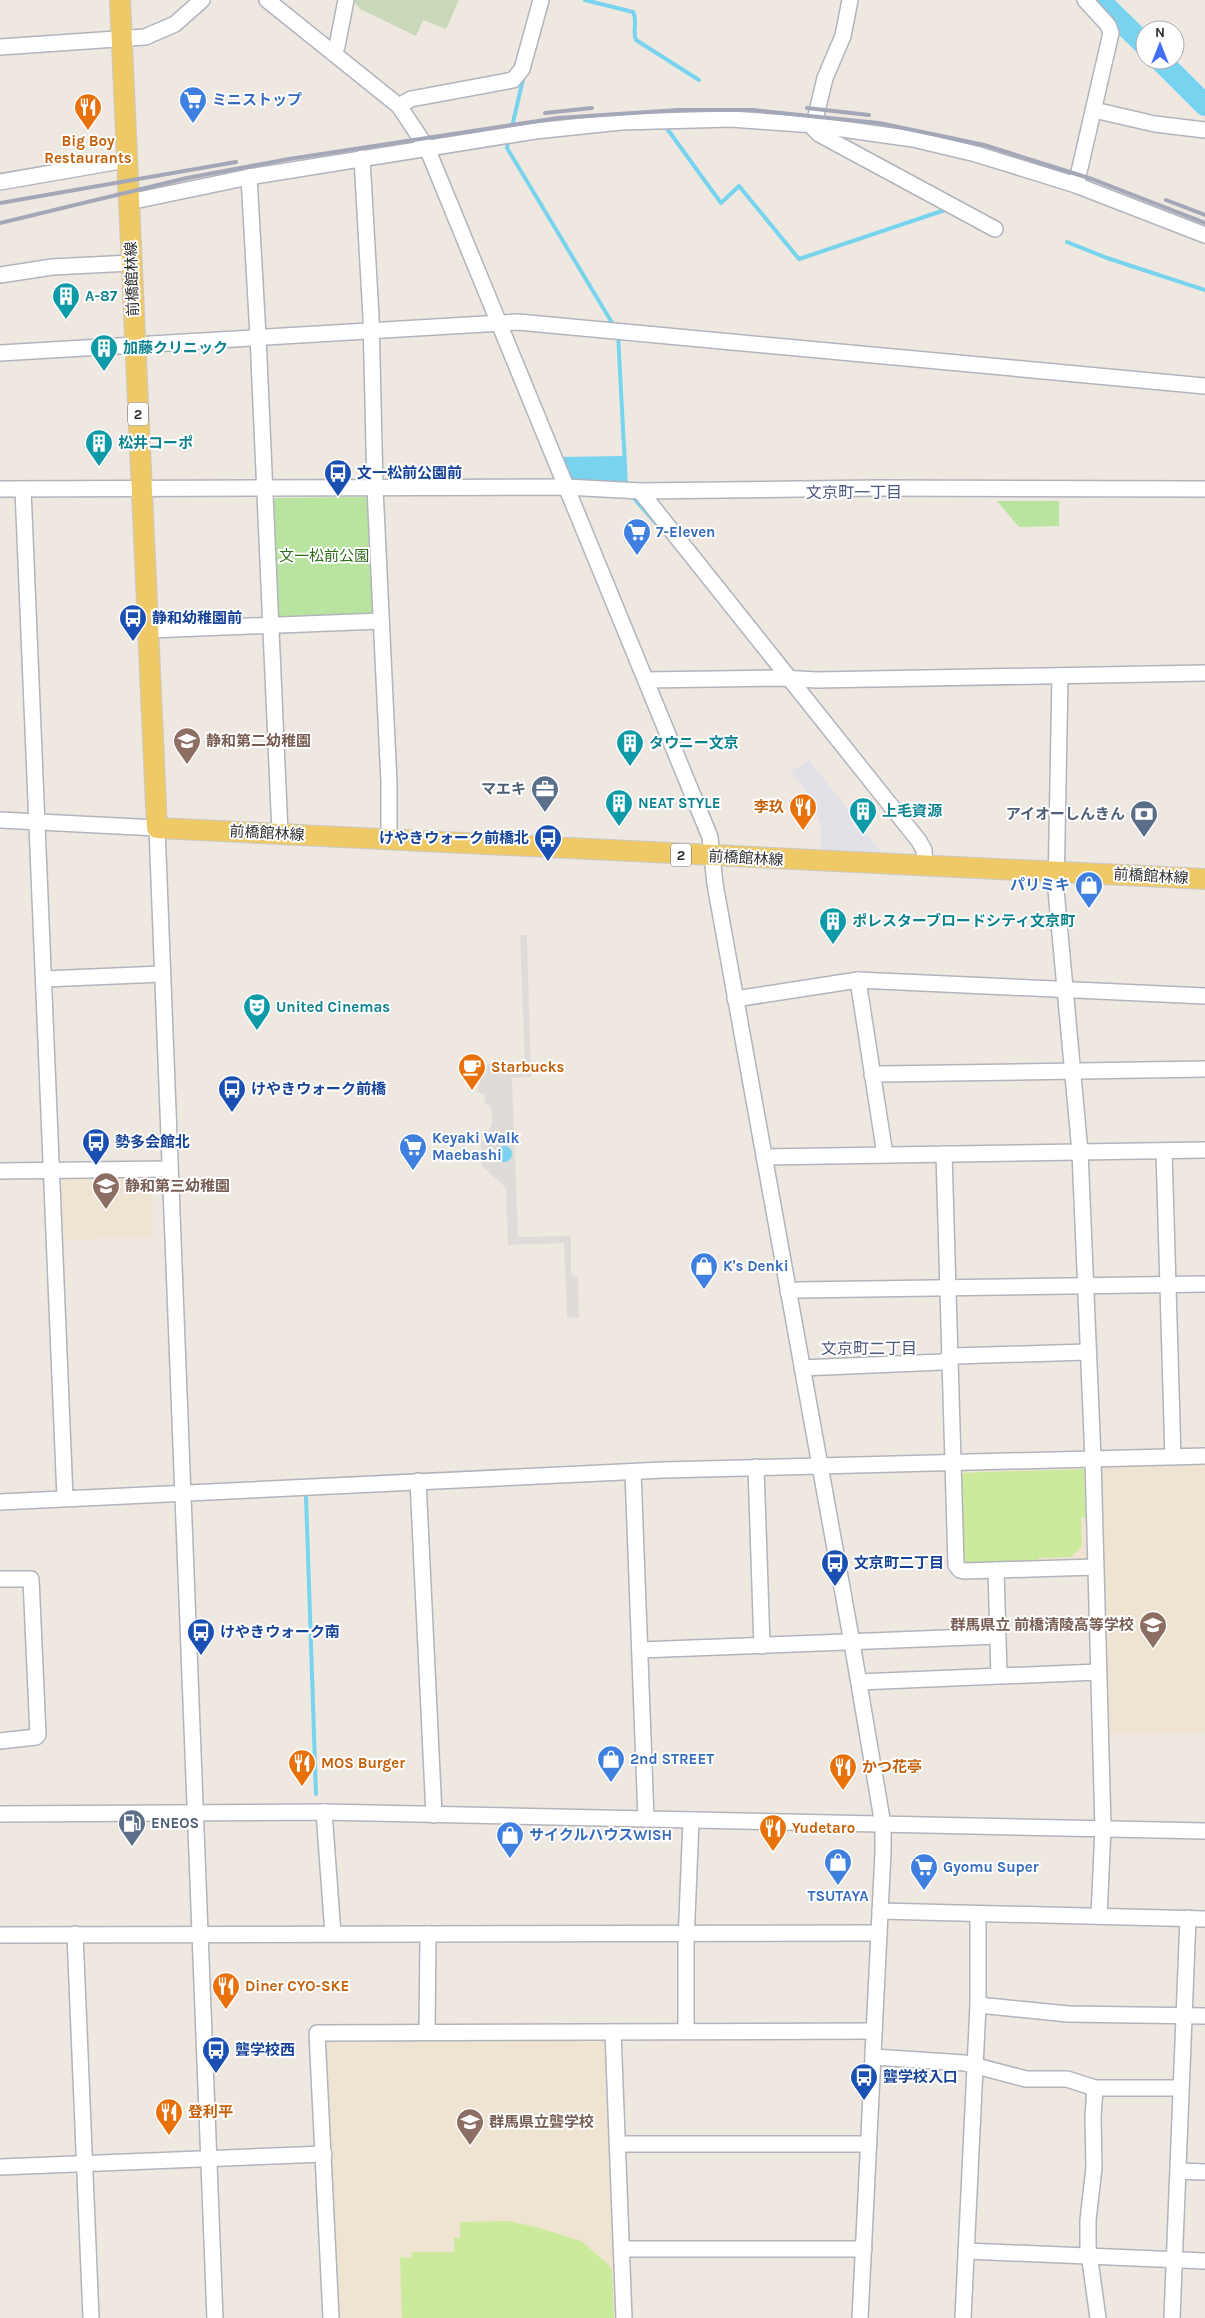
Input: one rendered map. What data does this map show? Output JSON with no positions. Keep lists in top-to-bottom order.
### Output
{
  "streets": {
    "main road": ["前橋館林線", "2"]
  },
  "districts": ["文京町一丁目", "文京町二丁目"],
  "parks": ["文一松前公園"],
  "places": {
    "supermarket": [
      "ミニストップ",
      "7-Eleven",
      "Keyaki Walk Maebashi",
      "Gyomu Super"
    ],
    "restaurant": [
      "Big Boy Restaurants",
      "李玖",
      "MOS Burger",
      "かつ花亭",
      "Yudetaro",
      "Diner CYO-SKE",
      "登利平"
    ],
    "building": [
      "A-87",
      "加藤クリニック",
      "松井コーポ",
      "タウニー文京",
      "NEAT STYLE",
      "上毛資源",
      "ポレスターブロードシティ文京町"
    ],
    "bus stop": [
      "文一松前公園前",
      "静和幼稚園前",
      "けやきウォーク前橋北",
      "けやきウォーク前橋",
      "勢多会館北",
      "文京町二丁目",
      "けやきウォーク南",
      "聾学校西",
      "聾学校入口"
    ],
    "school or university": [
      "静和第二幼稚園",
      "静和第三幼稚園",
      "群馬県立 前橋清陵高等学校",
      "群馬県立聾学校"
    ],
    "office": ["マエキ"],
    "bank": ["アイオーしんきん"],
    "shop": [
      "パリミキ",
      "K's Denki",
      "2nd STREET",
      "サイクルハウスWISH",
      "TSUTAYA"
    ],
    "theatre": ["United Cinemas"],
    "cafe": ["Starbucks"],
    "fuel station": ["ENEOS"]
  },
  "north": "top"
}
